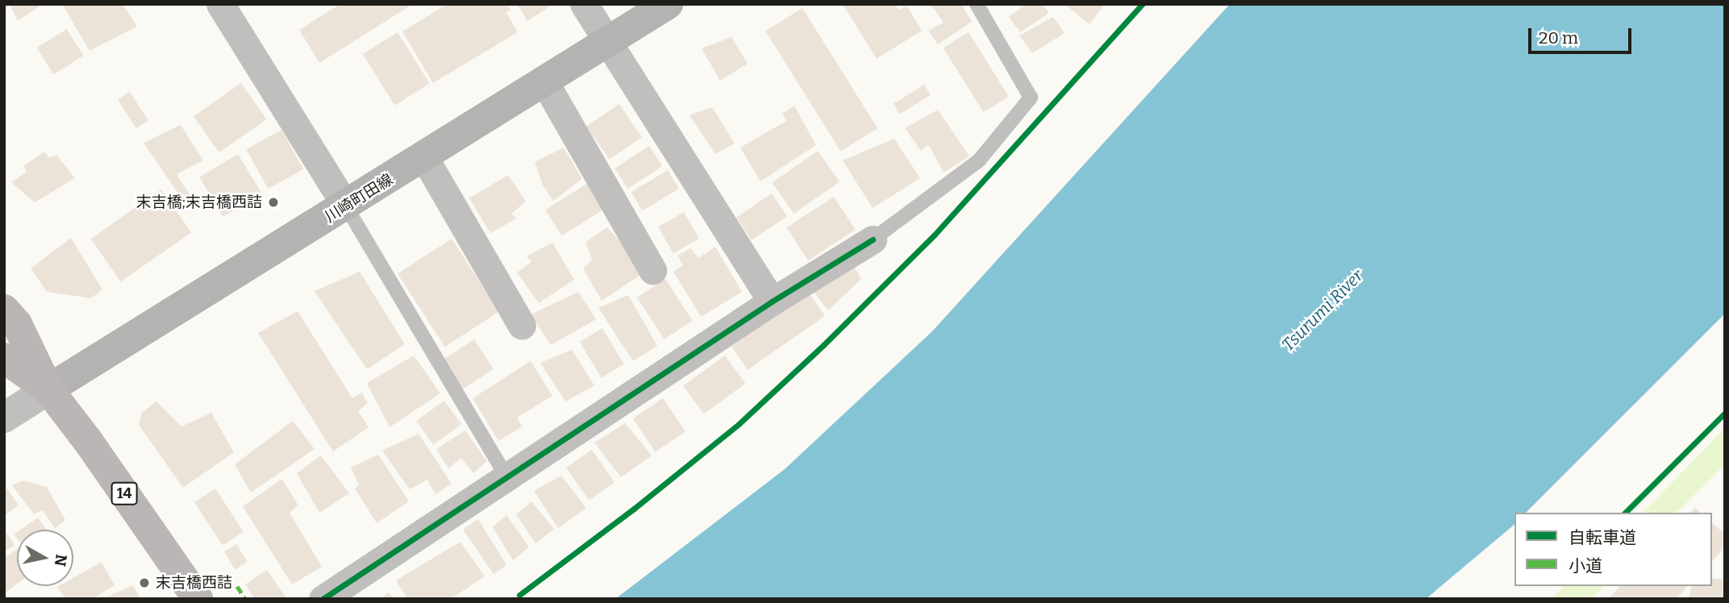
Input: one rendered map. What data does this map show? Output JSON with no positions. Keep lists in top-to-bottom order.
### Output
{
  "streets": {
    "main road": ["川崎町田線", "14"]
  },
  "crossings": [
    ["川崎町田線", "14"]
  ],
  "water": ["Tsurumi River"],
  "places": ["末吉橋;末吉橋西詰", "末吉橋西詰"],
  "legend": ["自転車道", "小道"],
  "scale_bar": "20 m",
  "north": "right"
}
